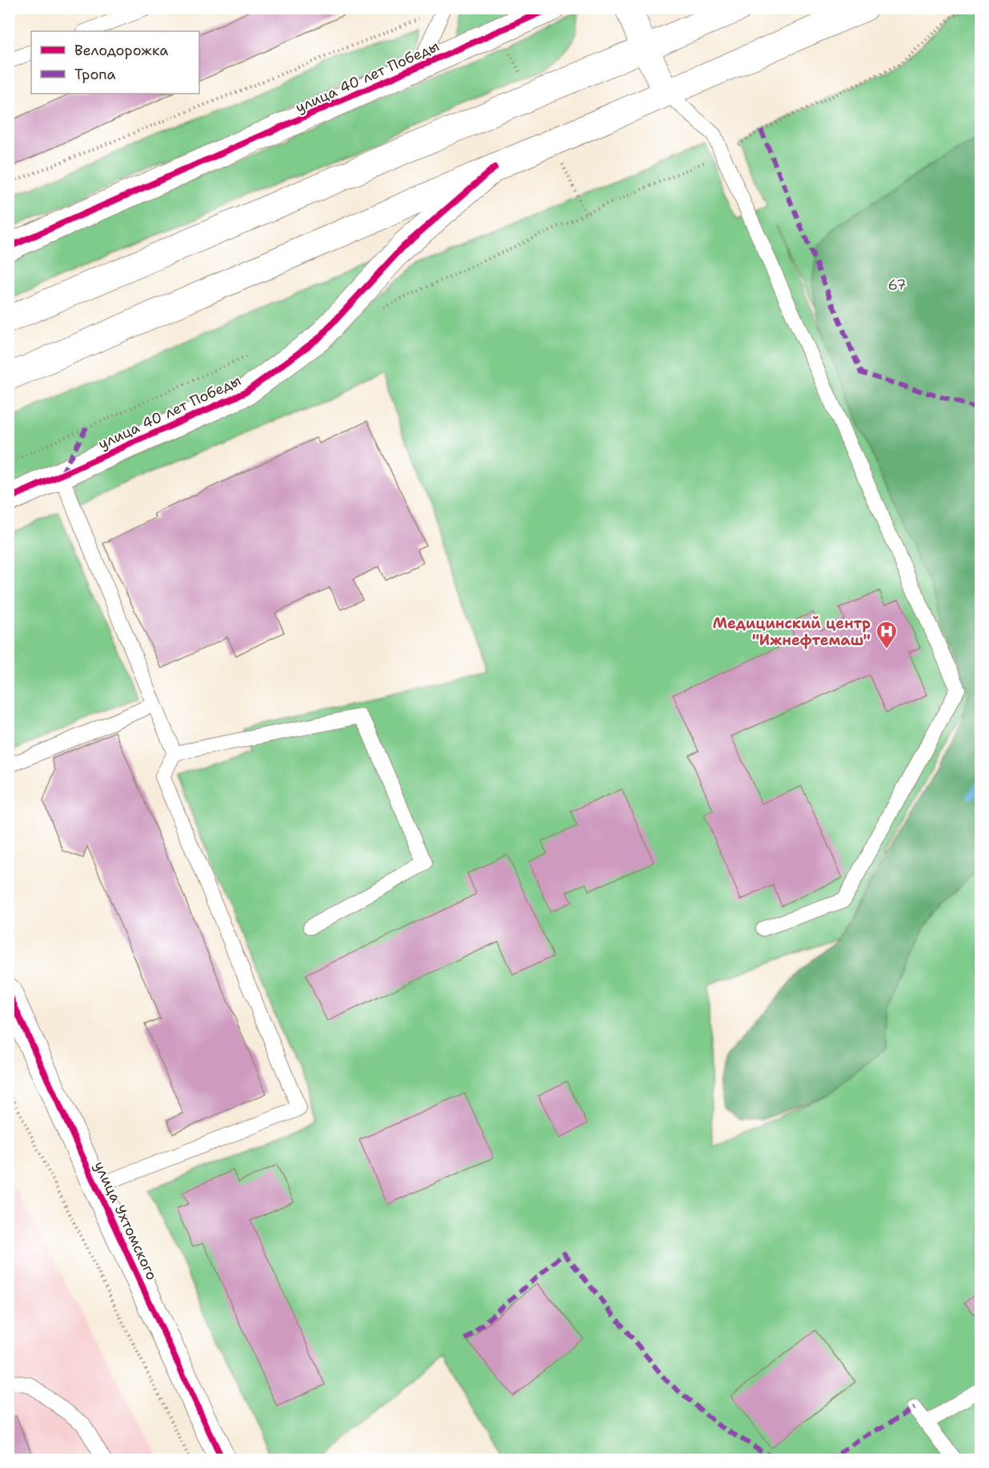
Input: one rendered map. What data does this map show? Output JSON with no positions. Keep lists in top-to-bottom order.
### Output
{
  "streets": {
    "main road": ["улица 40 лет Победы", "улица Ухтомского"]
  },
  "parks": ["67"],
  "places": {
    "hospital": ["Медицинский центр \"Ижнефтемаш\""]
  },
  "legend": ["Велодорожка", "Тропа"]
}
